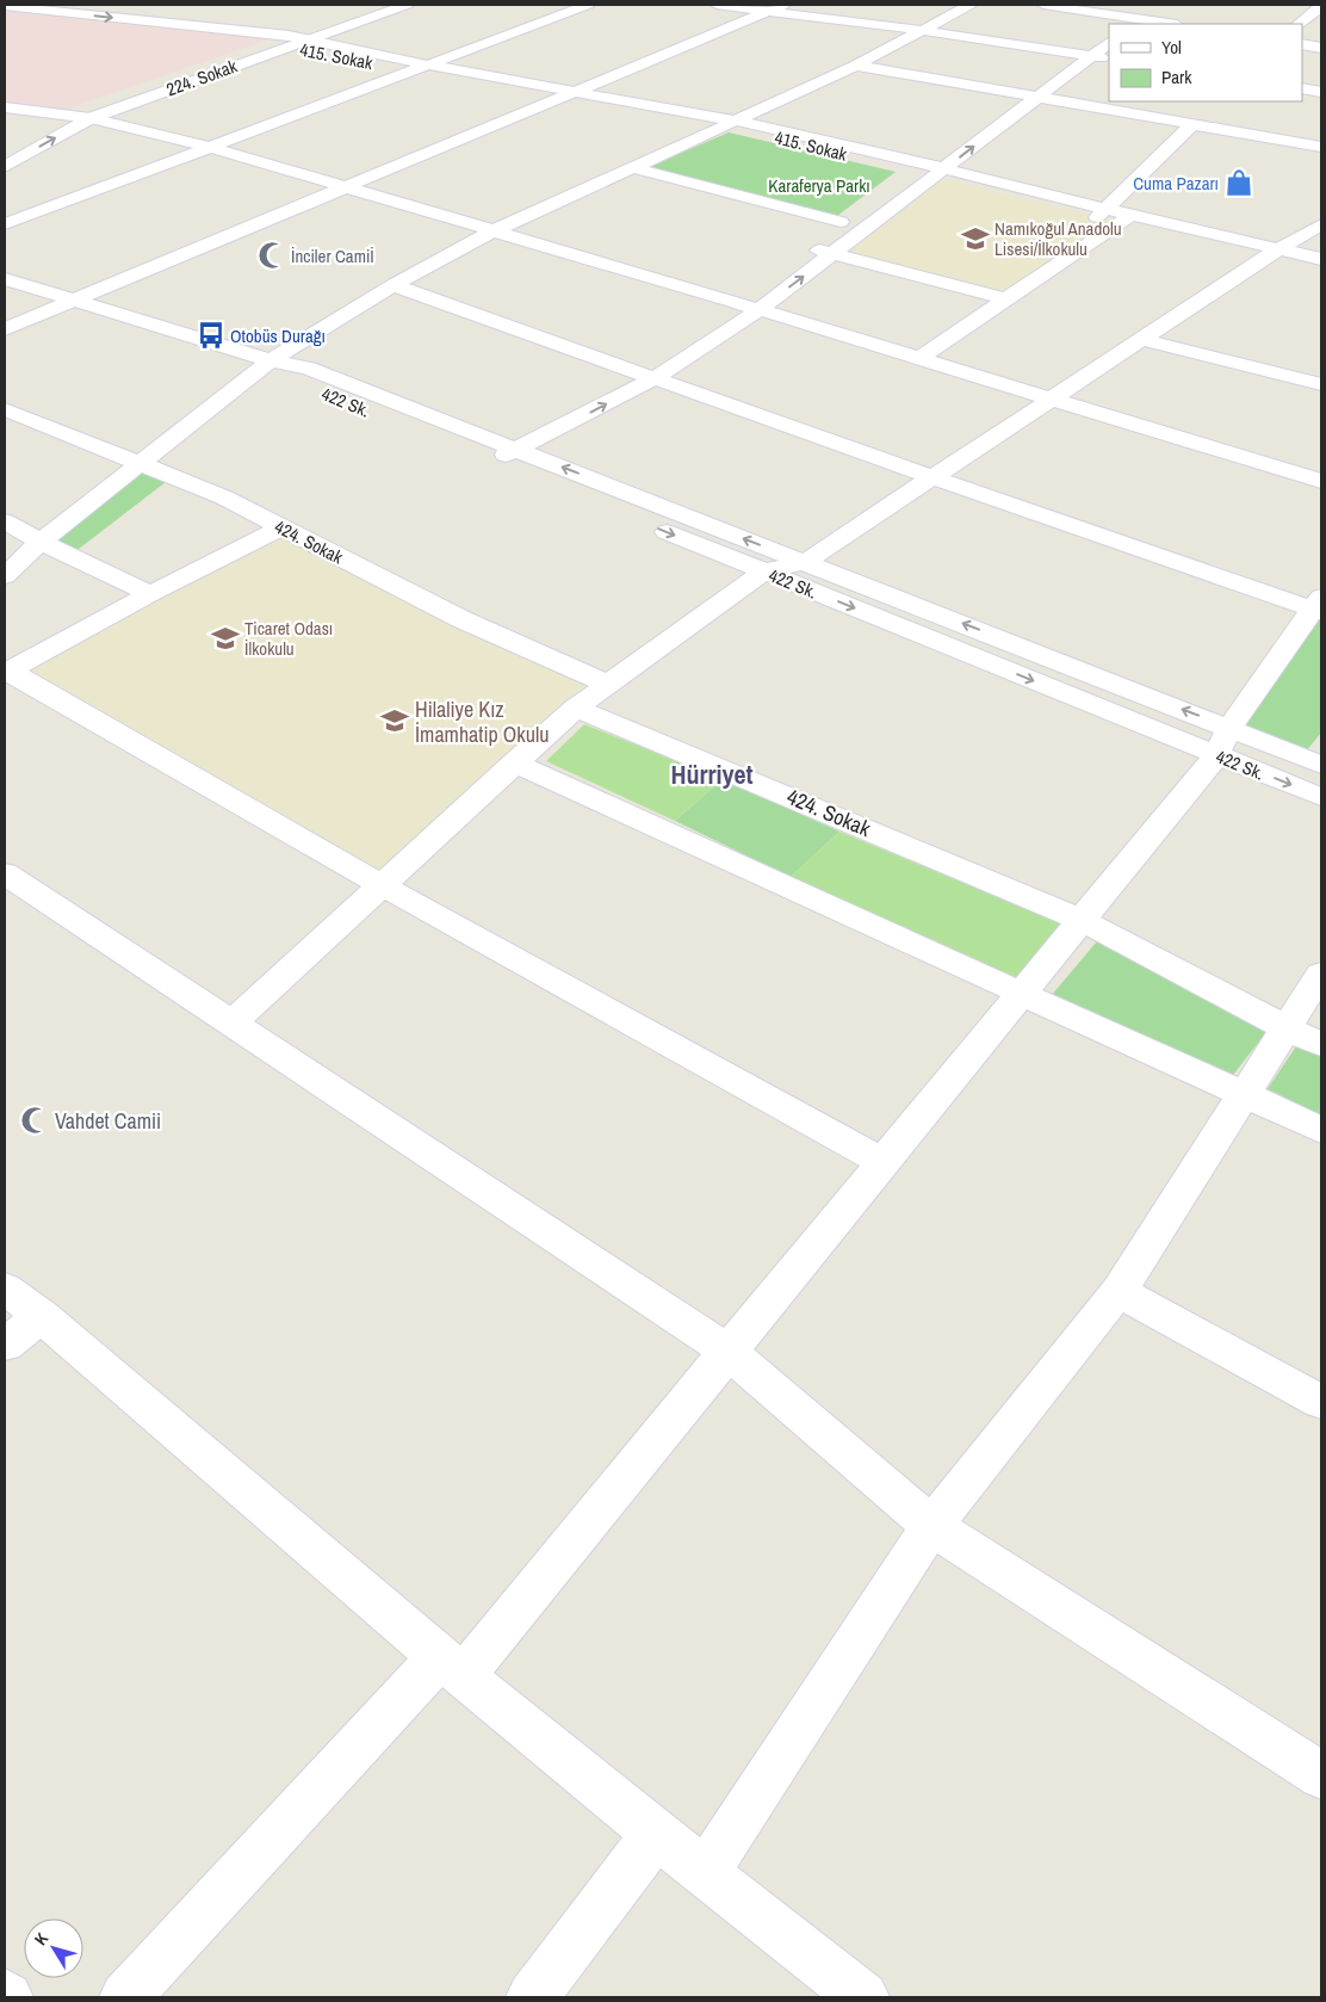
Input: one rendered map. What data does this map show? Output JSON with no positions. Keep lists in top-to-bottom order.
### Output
{
  "streets": {
    "street": [
      "415. Sokak",
      "224. Sokak",
      "422 Sk.",
      "424. Sokak"
    ]
  },
  "crossings": [
    ["415. Sokak", "224. Sokak"]
  ],
  "districts": ["Hürriyet"],
  "parks": ["Karaferya Parkı"],
  "places": {
    "shop": ["Cuma Pazarı"],
    "school or university": ["Namıkoğul Anadolu Lisesi/İlkokulu", "Ticaret Odası İlkokulu", "Hilaliye Kız İmamhatip Okulu"],
    "mosque": ["İnciler Camiİ", "Vahdet Camii"],
    "bus stop": ["Otobüs Durağı"]
  },
  "legend": ["Yol", "Park"],
  "north": "top left"
}
